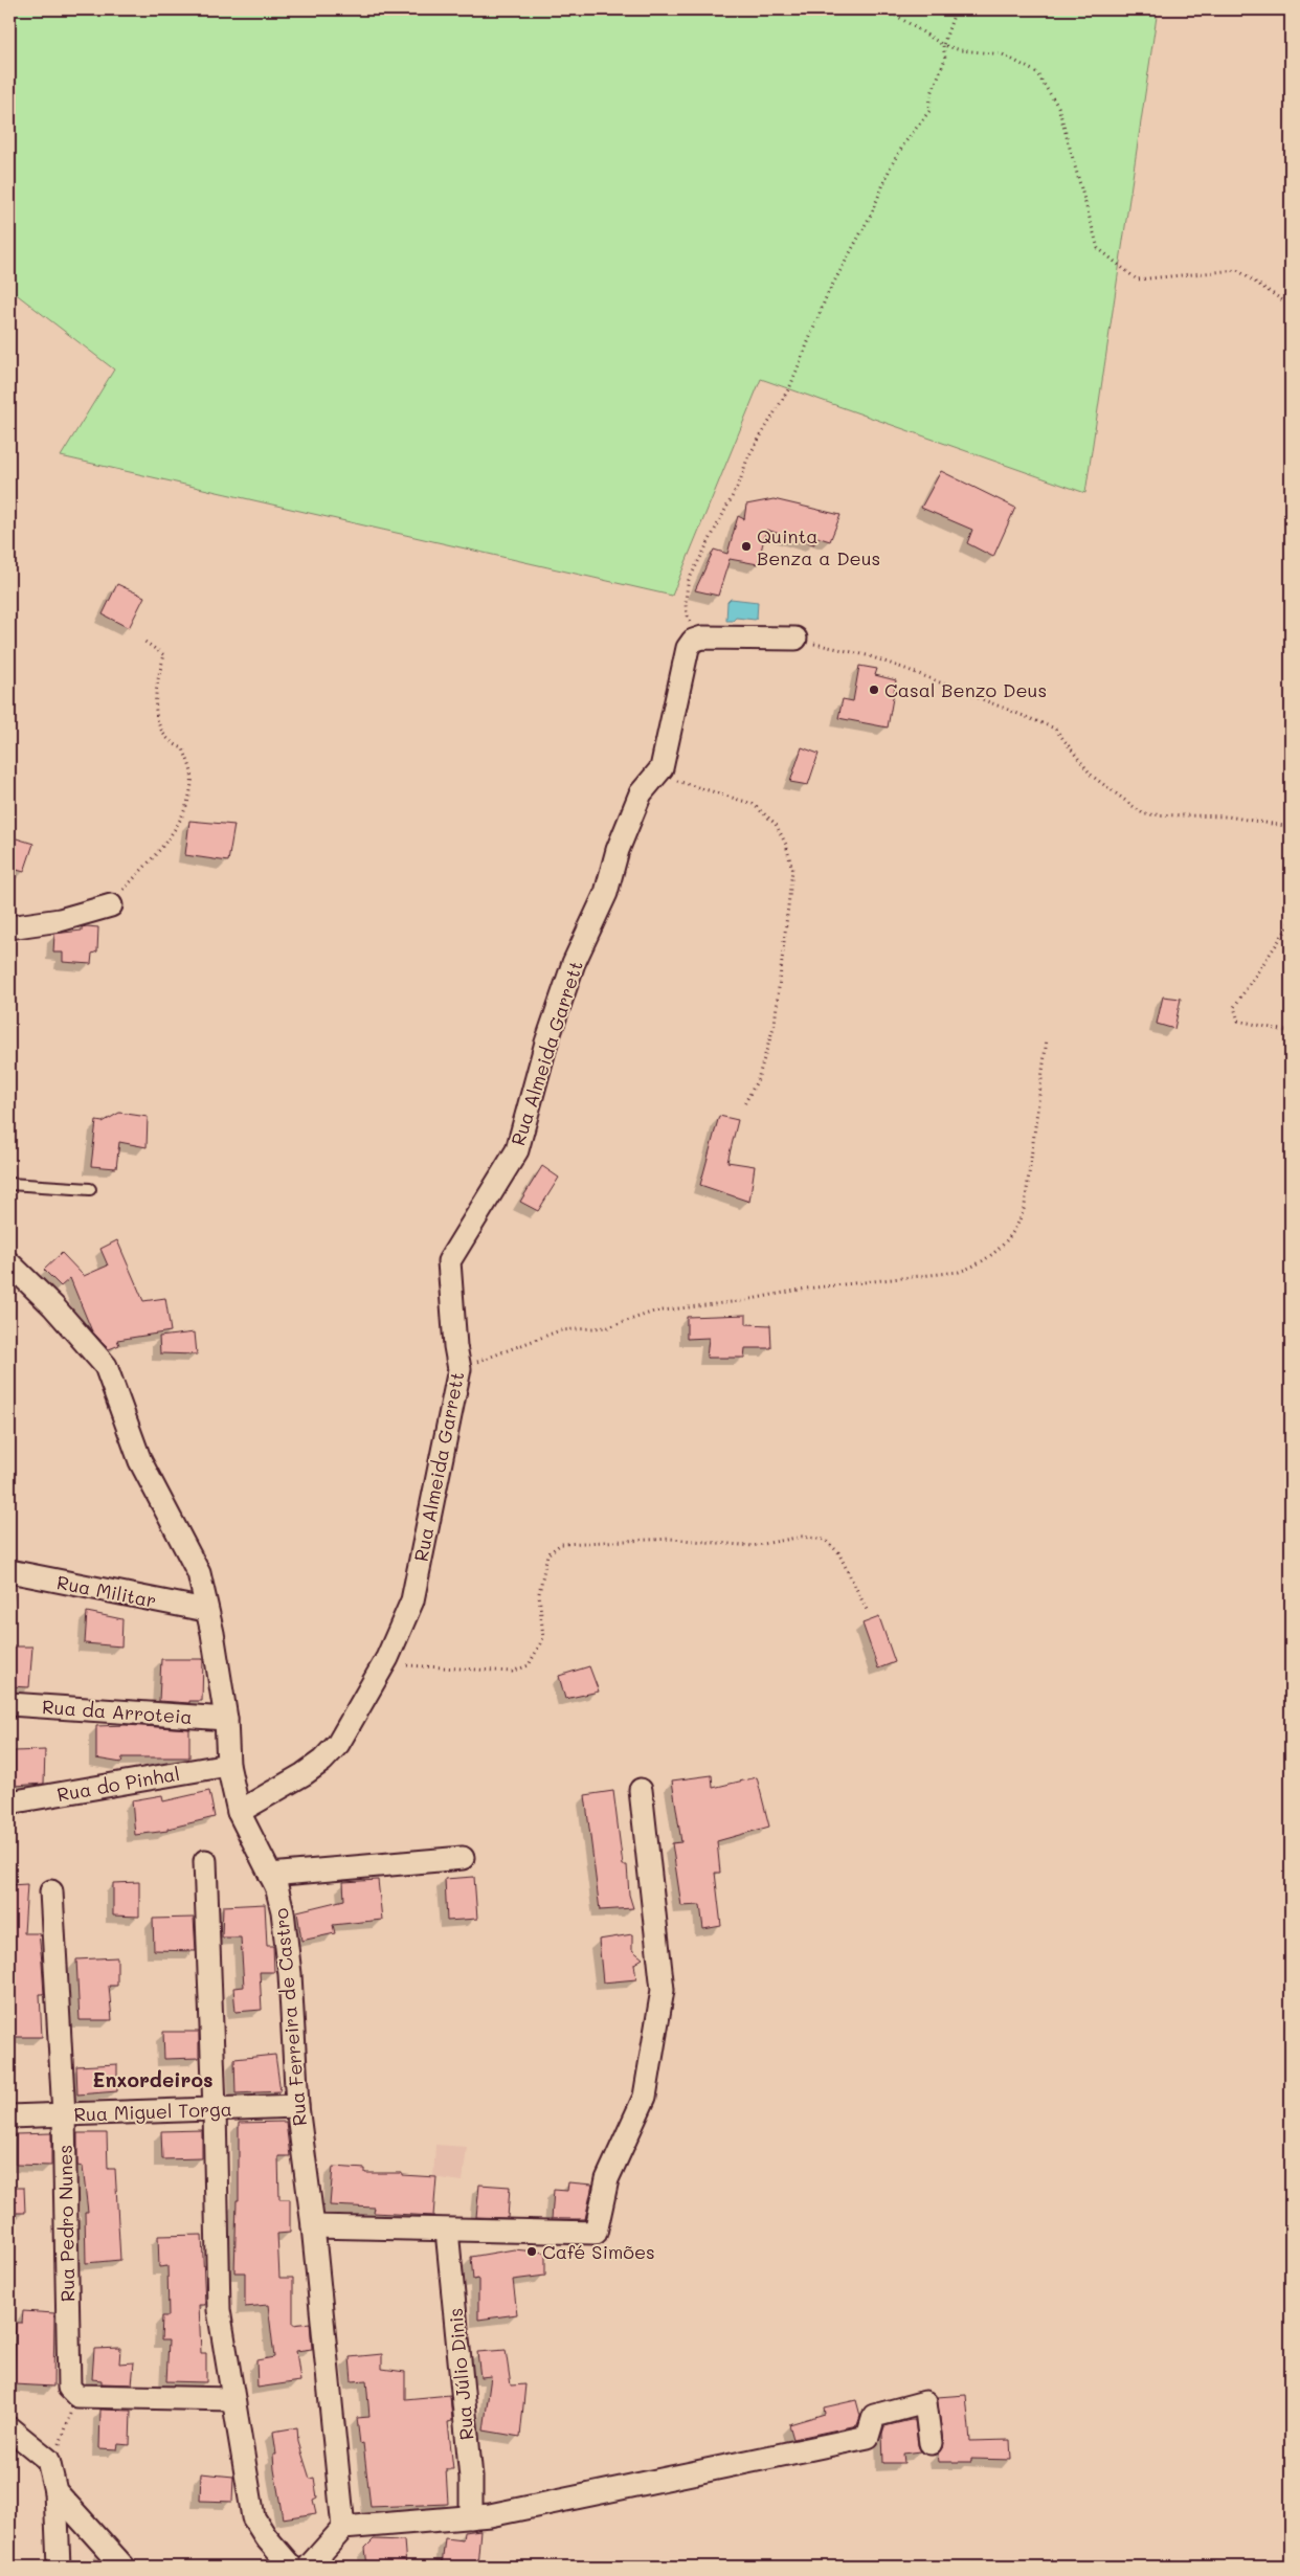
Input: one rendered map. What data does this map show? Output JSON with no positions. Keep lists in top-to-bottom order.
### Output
{
  "streets": {
    "street": [
      "Rua Almeida Garrett",
      "Rua Militar",
      "Rua da Arroteia",
      "Rua do Pinhal",
      "Rua Ferreira de Castro",
      "Rua Miguel Torga",
      "Rua Pedro Nunes",
      "Rua Júlio Dinis"
    ]
  },
  "crossings": [
    ["Rua Almeida Garrett", "Rua Ferreira de Castro"],
    ["Rua Militar", "Rua Ferreira de Castro"],
    ["Rua da Arroteia", "Rua Ferreira de Castro"],
    ["Rua do Pinhal", "Rua Ferreira de Castro"],
    ["Rua Ferreira de Castro", "Rua Miguel Torga"],
    ["Rua Miguel Torga", "Rua Pedro Nunes"]
  ],
  "districts": ["Enxordeiros"],
  "places": ["Quinta Benza a Deus", "Casal Benzo Deus", "Café Simões"]
}
